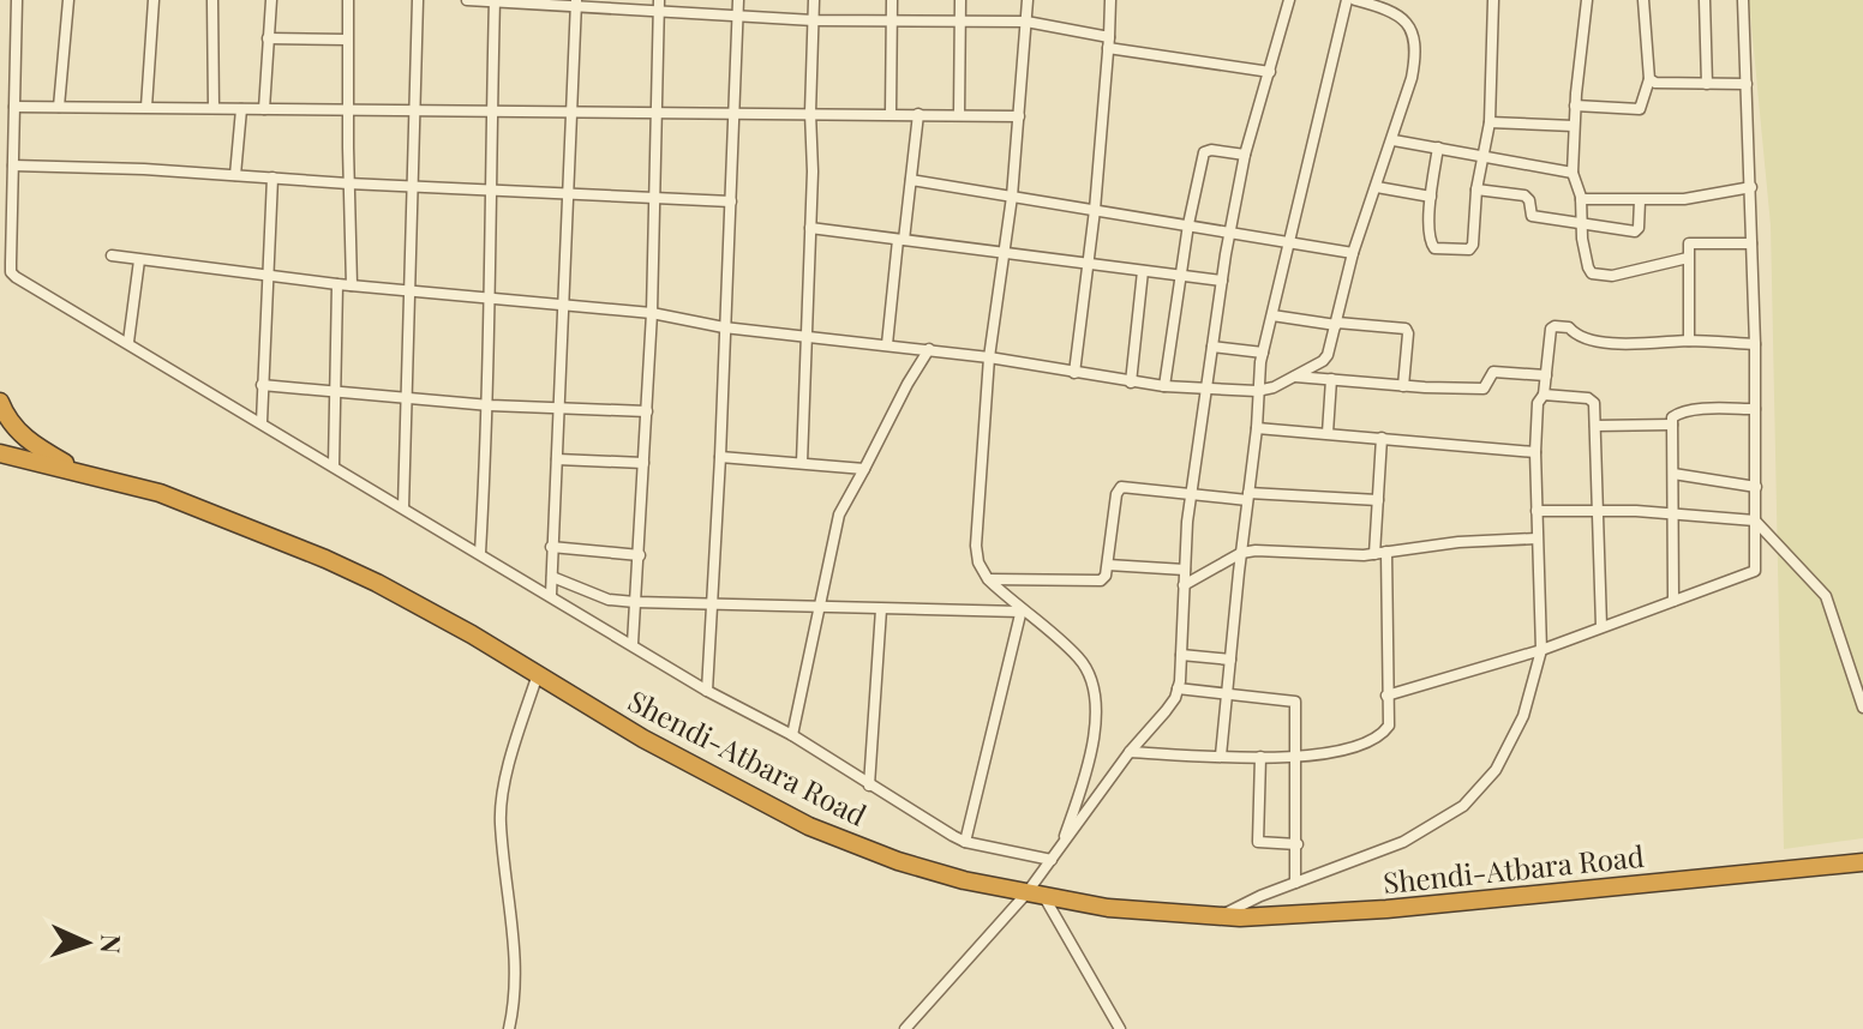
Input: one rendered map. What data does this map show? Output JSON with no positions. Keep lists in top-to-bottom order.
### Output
{
  "streets": {
    "highway": ["Shendi-Atbara Road"]
  },
  "north": "right"
}
